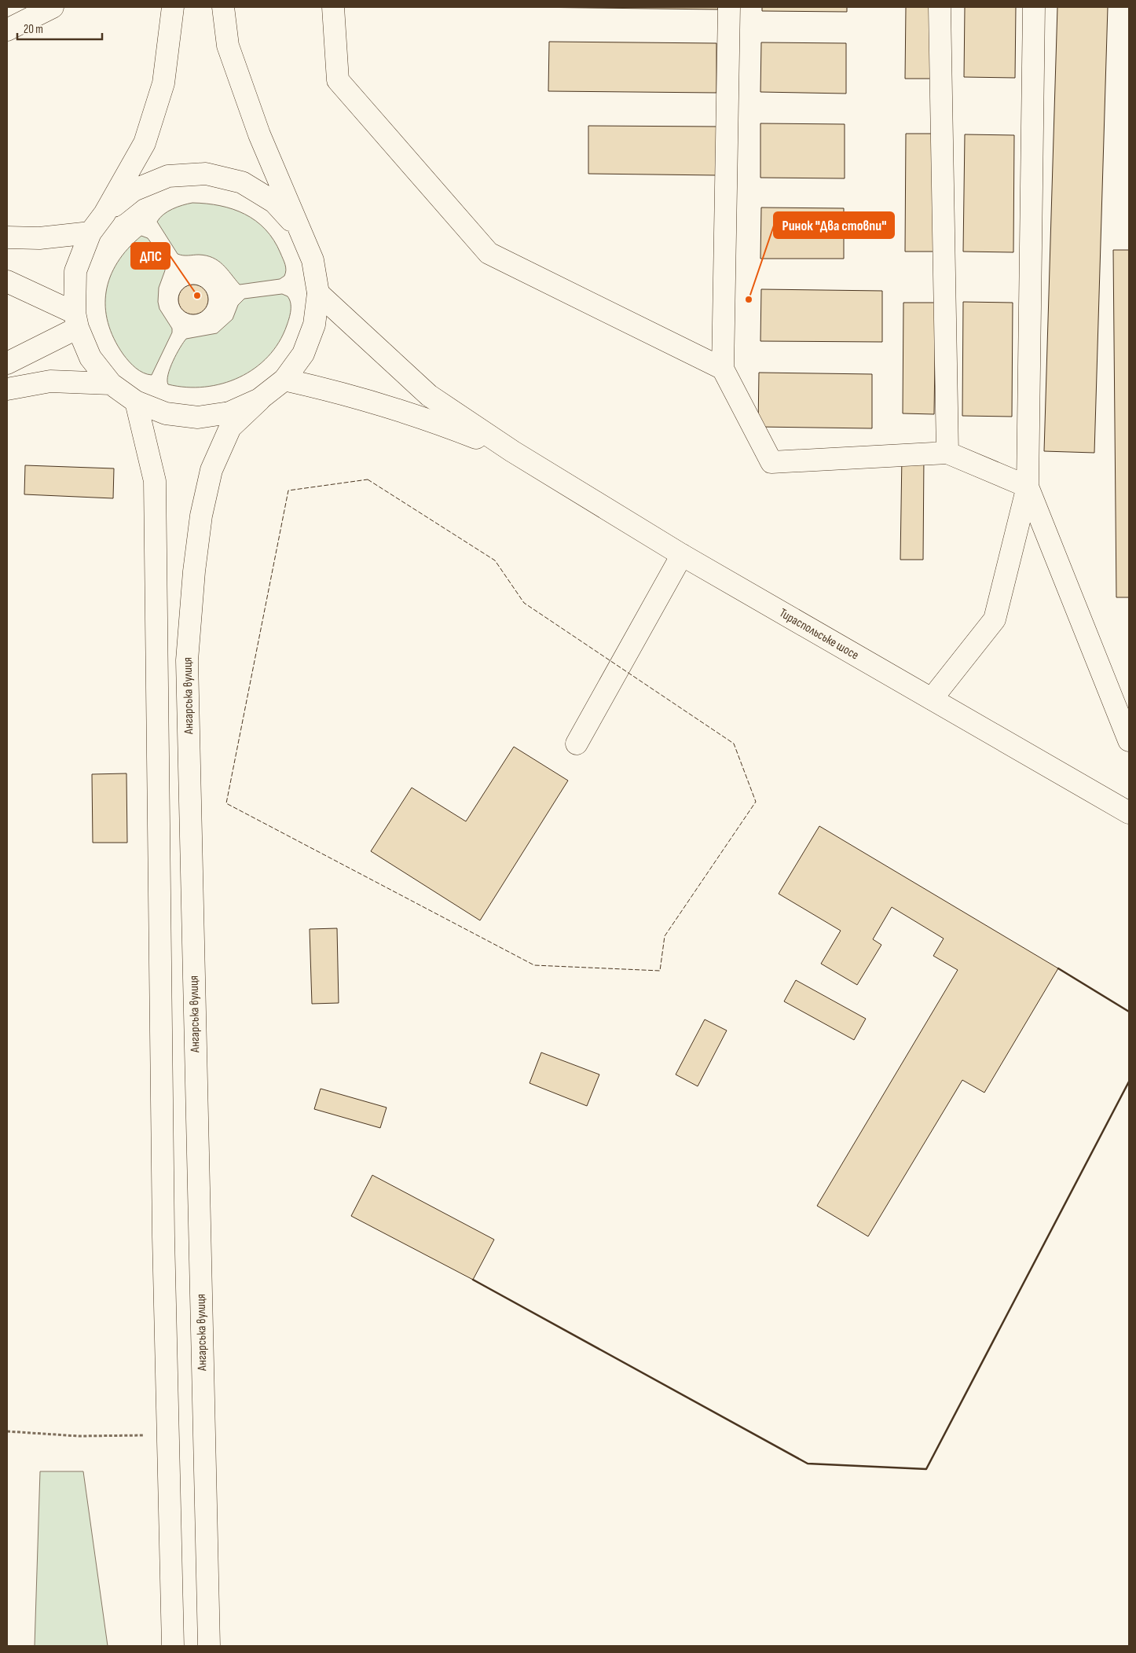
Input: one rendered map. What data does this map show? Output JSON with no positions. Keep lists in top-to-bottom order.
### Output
{
  "streets": {
    "main road": ["Тираспольське шосе", "Ангарська вулиця"]
  },
  "places": ["ДПС", "Ринок \"Два стовпи\""],
  "scale_bar": "20 m"
}
